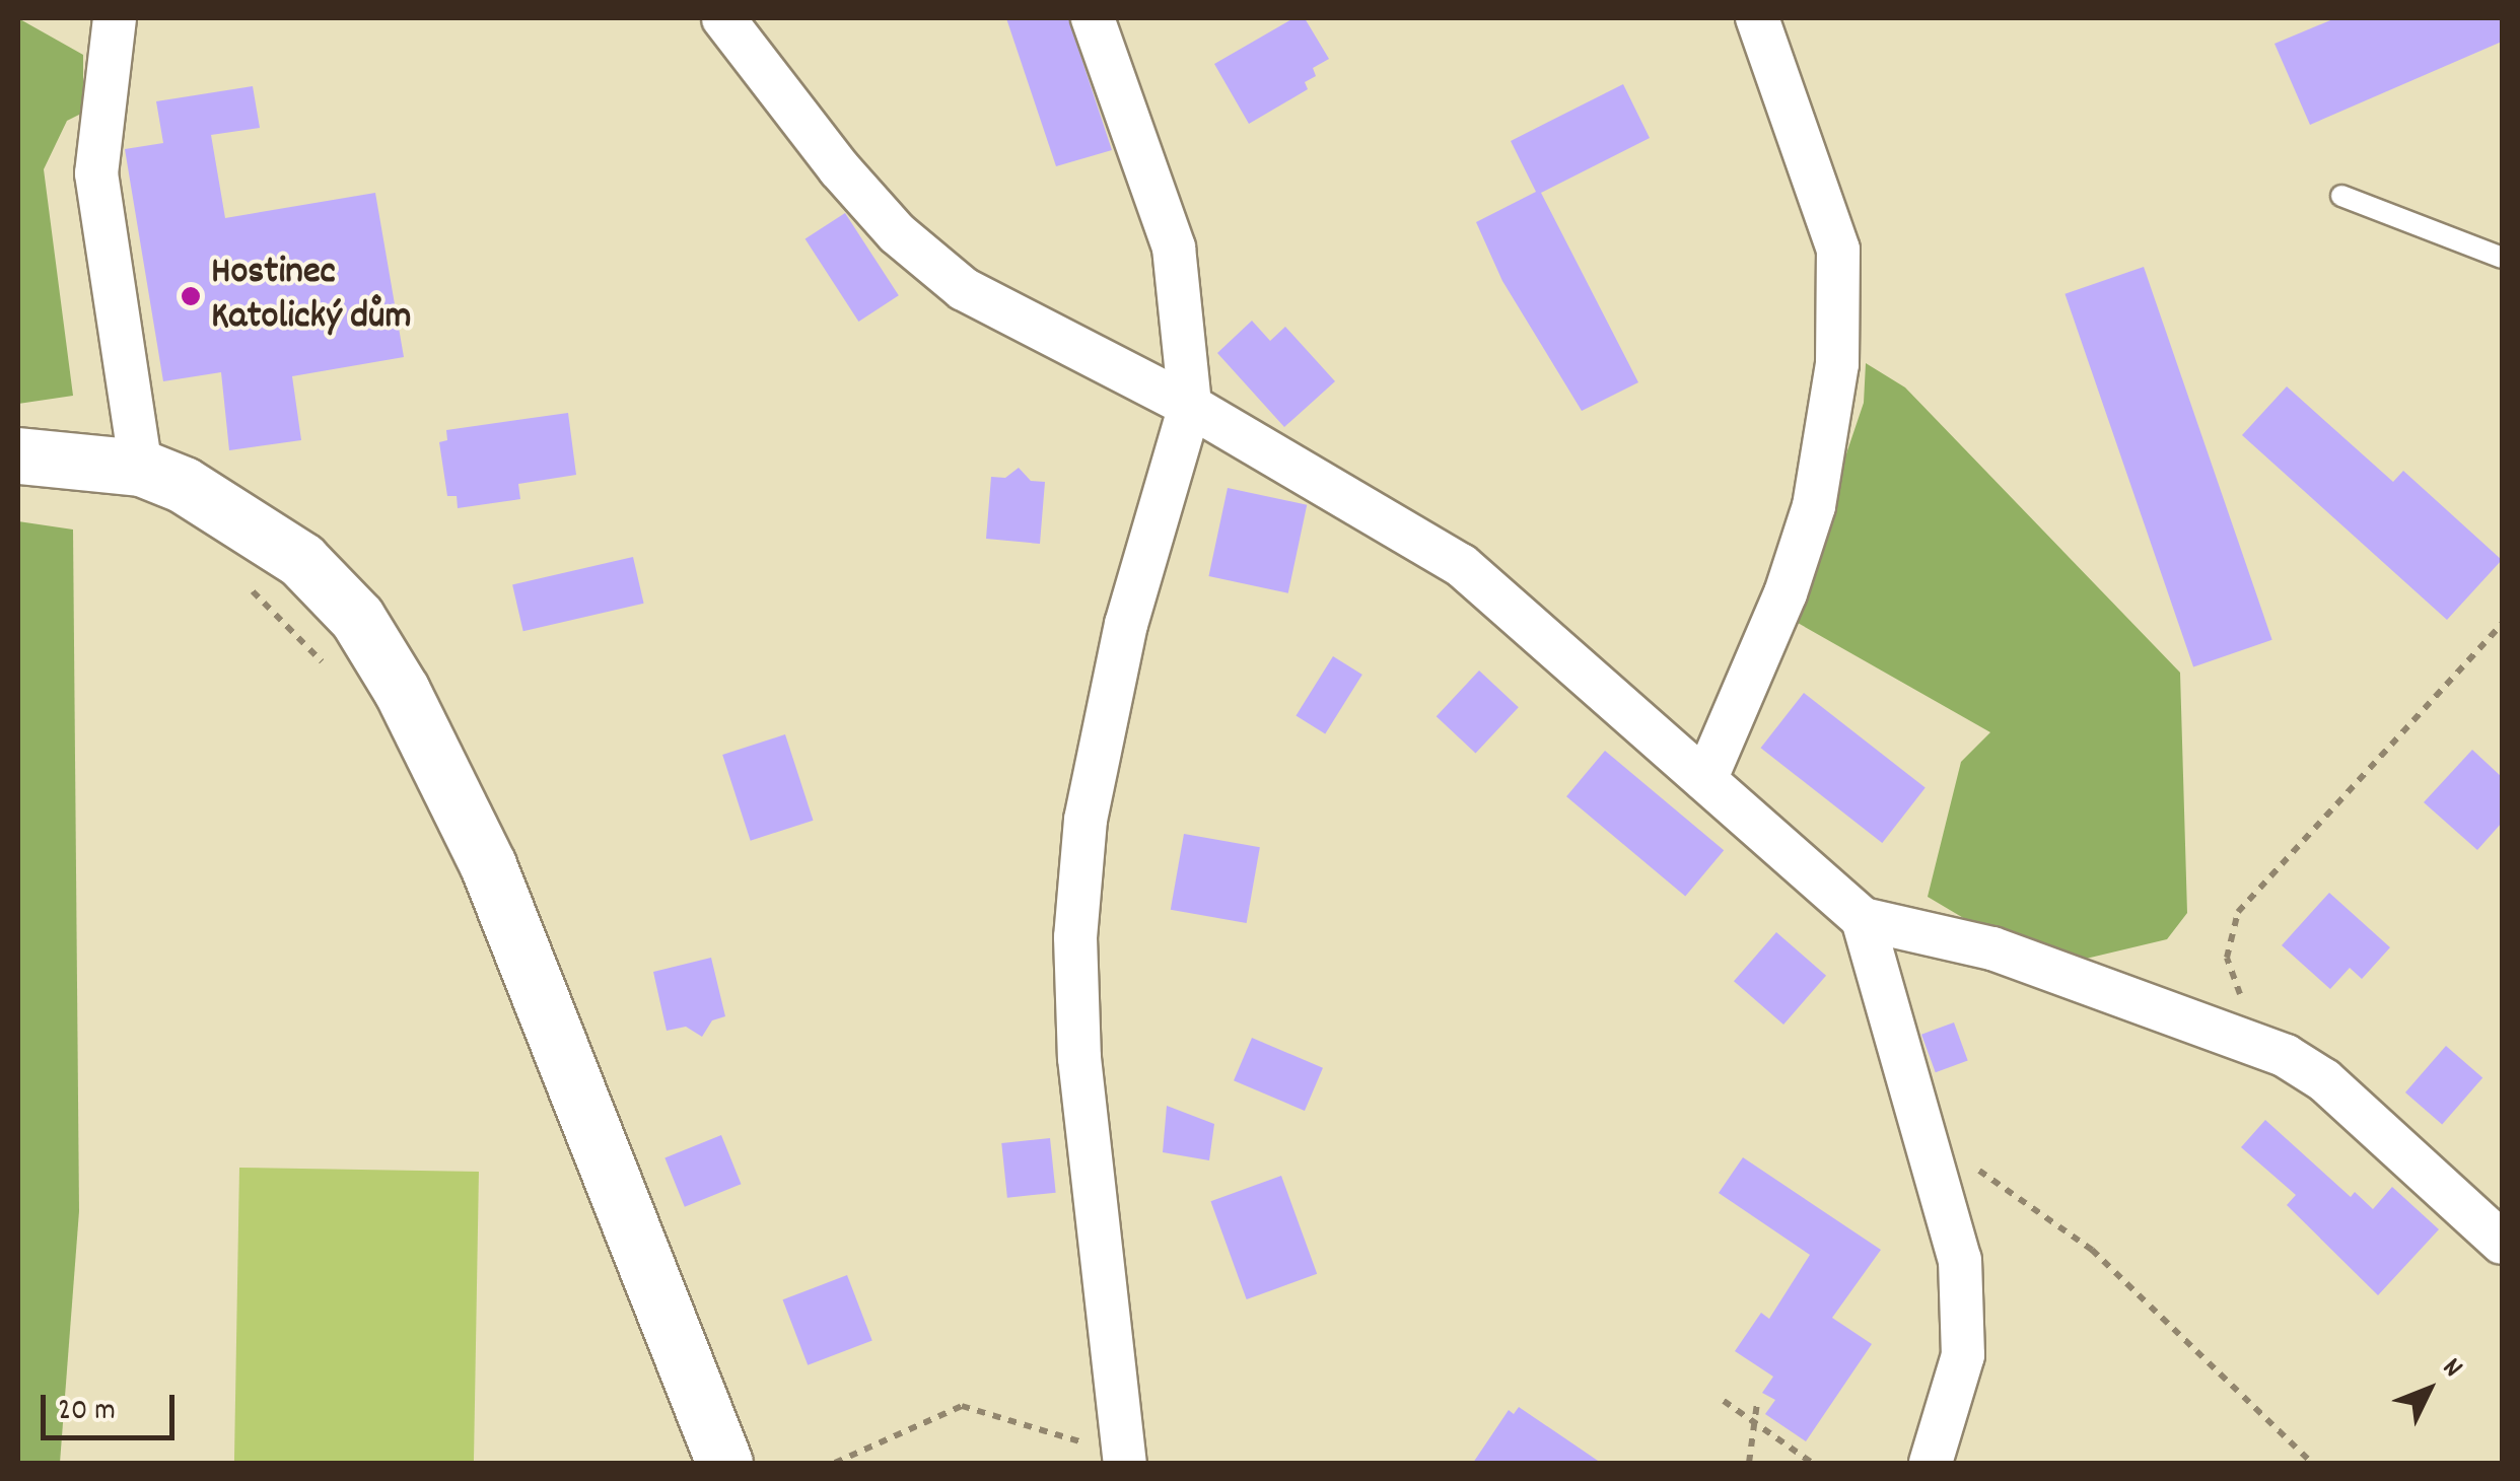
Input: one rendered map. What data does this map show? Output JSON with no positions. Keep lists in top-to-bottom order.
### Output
{
  "places": ["Hostinec Katolický dům"],
  "scale_bar": "20 m",
  "north": "top right"
}
